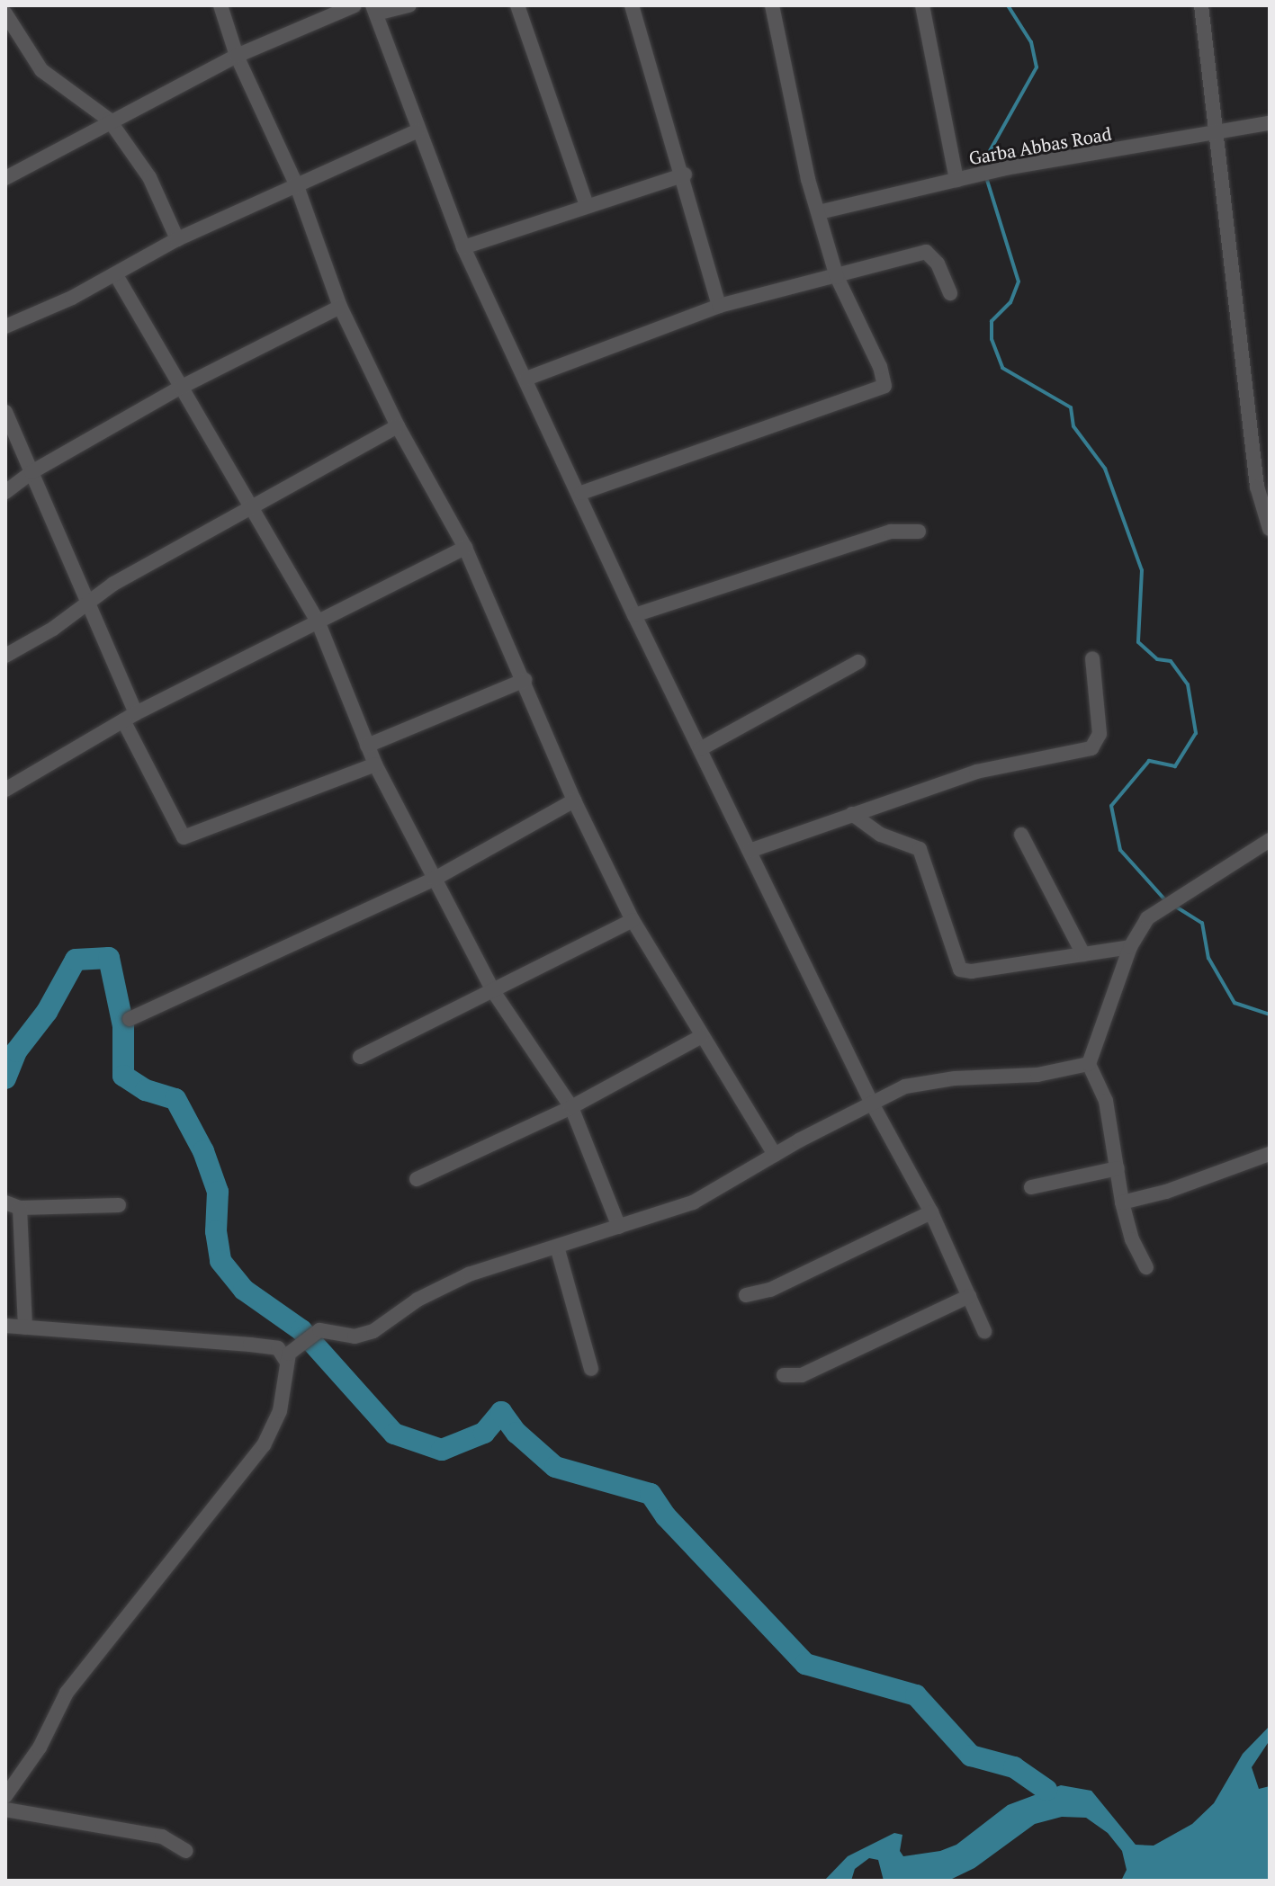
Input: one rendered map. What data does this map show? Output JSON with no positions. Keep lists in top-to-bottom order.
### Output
{
  "streets": {
    "street": ["Garba Abbas Road"]
  }
}
